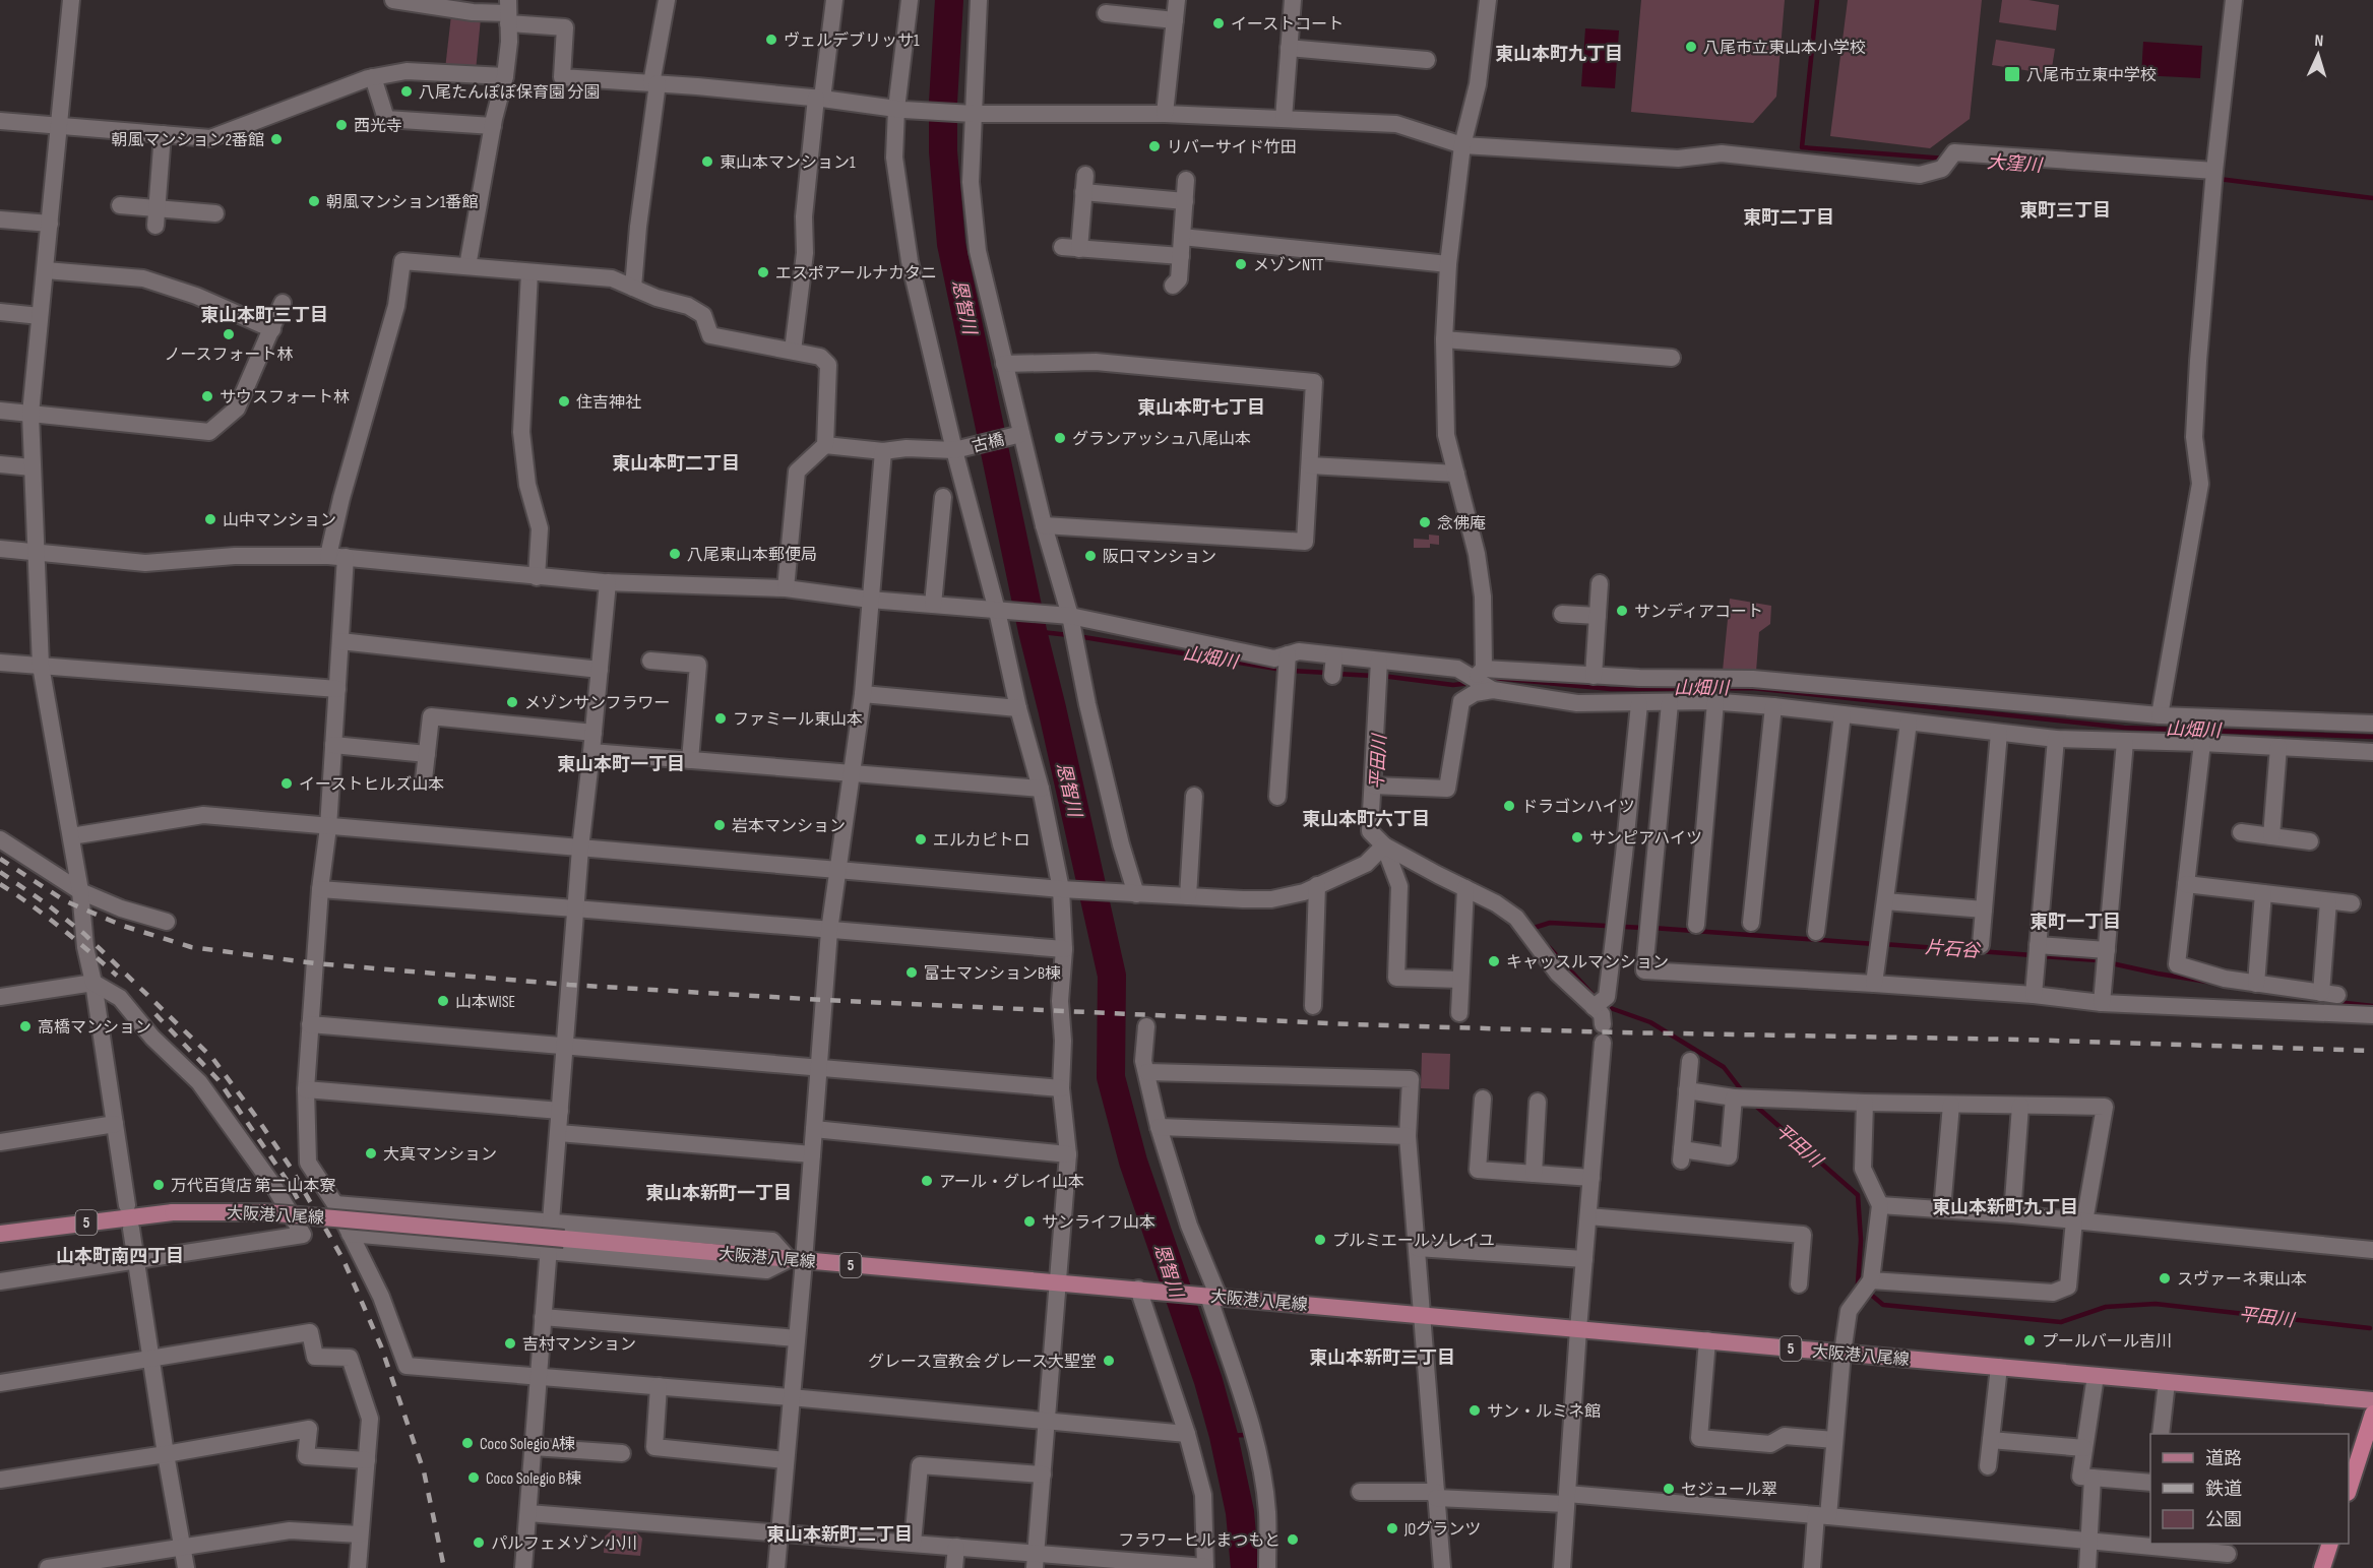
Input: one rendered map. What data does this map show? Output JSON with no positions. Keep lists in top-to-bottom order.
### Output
{
  "streets": {
    "main road": ["大阪港八尾線", "5"],
    "street": ["古橋"]
  },
  "districts": [
    "東山本町九丁目",
    "東町三丁目",
    "東町二丁目",
    "東山本町三丁目",
    "東山本町七丁目",
    "東山本町二丁目",
    "東山本町一丁目",
    "東山本町六丁目",
    "東町一丁目",
    "東山本新町一丁目",
    "東山本新町九丁目",
    "山本町南四丁目",
    "東山本新町三丁目",
    "東山本新町二丁目"
  ],
  "water": [
    "大窪川",
    "恩智川",
    "山畑川",
    "平田川",
    "片石谷"
  ],
  "places": {
    "other": [
      "イーストコート",
      "ヴェルデブリッサ1",
      "八尾市立東山本小学校",
      "八尾たんぽぽ保育園 分園",
      "西光寺",
      "朝風マンション2番館",
      "リバーサイド竹田",
      "東山本マンション1",
      "朝風マンション1番館",
      "メゾンNTT",
      "エスポアールナカタニ",
      "ノースフォート林",
      "サウスフォート林",
      "住吉神社",
      "グランアッシュ八尾山本",
      "山中マンション",
      "念佛庵",
      "八尾東山本郵便局",
      "阪口マンション",
      "サンディアコート",
      "メゾンサンフラワー",
      "ファミール東山本",
      "イーストヒルズ山本",
      "ドラゴンハイツ",
      "岩本マンション",
      "サンピアハイツ",
      "エルカピトロ",
      "キャッスルマンション",
      "富士マンションB棟",
      "山本WISE",
      "高橋マンション",
      "大真マンション",
      "アール・グレイ山本",
      "万代百貨店 第二山本寮",
      "サンライフ山本",
      "プルミエールソレイユ",
      "スヴァーネ東山本",
      "プールバール吉川",
      "吉村マンション",
      "グレース宣教会 グレース大聖堂",
      "サン・ルミネ館",
      "Coco Solegio A棟",
      "Coco Solegio B棟",
      "セジュール翠",
      "JOグランツ",
      "フラワーヒルまつもと",
      "パルフェメゾン小川"
    ],
    "transit": ["八尾市立東中学校"]
  },
  "legend": ["道路", "鉄道", "公園"],
  "north": "top"
}
